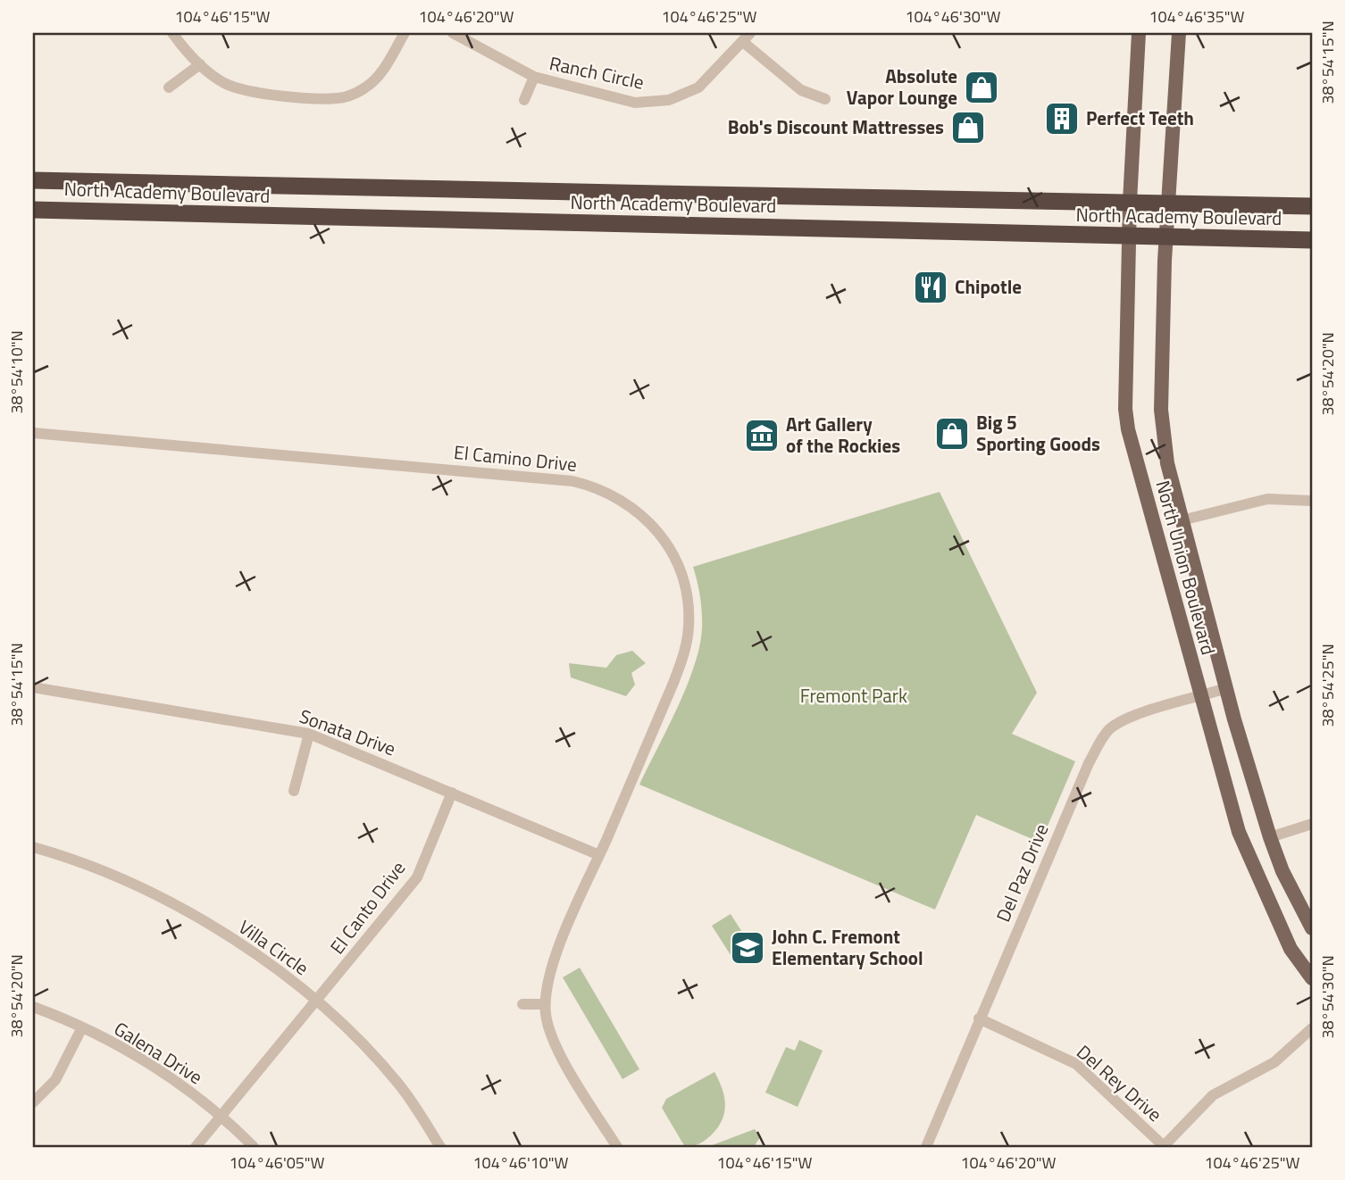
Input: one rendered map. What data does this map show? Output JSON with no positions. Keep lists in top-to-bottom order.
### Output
{
  "streets": {
    "highway": ["North Academy Boulevard"],
    "main road": ["North Union Boulevard"],
    "street": [
      "Ranch Circle",
      "El Camino Drive",
      "Sonata Drive",
      "Del Paz Drive",
      "El Canto Drive",
      "Villa Circle",
      "Galena Drive",
      "Del Rey Drive"
    ]
  },
  "crossings": [
    ["North Academy Boulevard", "North Union Boulevard"],
    ["El Camino Drive", "Sonata Drive"],
    ["North Union Boulevard", "Del Paz Drive"],
    ["Sonata Drive", "El Canto Drive"],
    ["Del Paz Drive", "Del Rey Drive"],
    ["El Canto Drive", "Villa Circle"],
    ["El Canto Drive", "Galena Drive"]
  ],
  "parks": ["Fremont Park"],
  "places": {
    "shop": ["Absolute Vapor Lounge", "Bob's Discount Mattresses", "Big 5 Sporting Goods"],
    "building": ["Perfect Teeth"],
    "restaurant": ["Chipotle"],
    "museum": ["Art Gallery of the Rockies"],
    "school or university": ["John C. Fremont Elementary School"]
  },
  "coordinates": [
    "104°46'15\"W",
    "104°46'20\"W",
    "104°46'25\"W",
    "104°46'30\"W",
    "104°46'35\"W",
    "38°54'15\"N",
    "38°54'10\"N",
    "38°54'20\"N",
    "38°54'25\"N",
    "38°54'30\"N",
    "104°46'05\"W",
    "104°46'10\"W"
  ]
}
